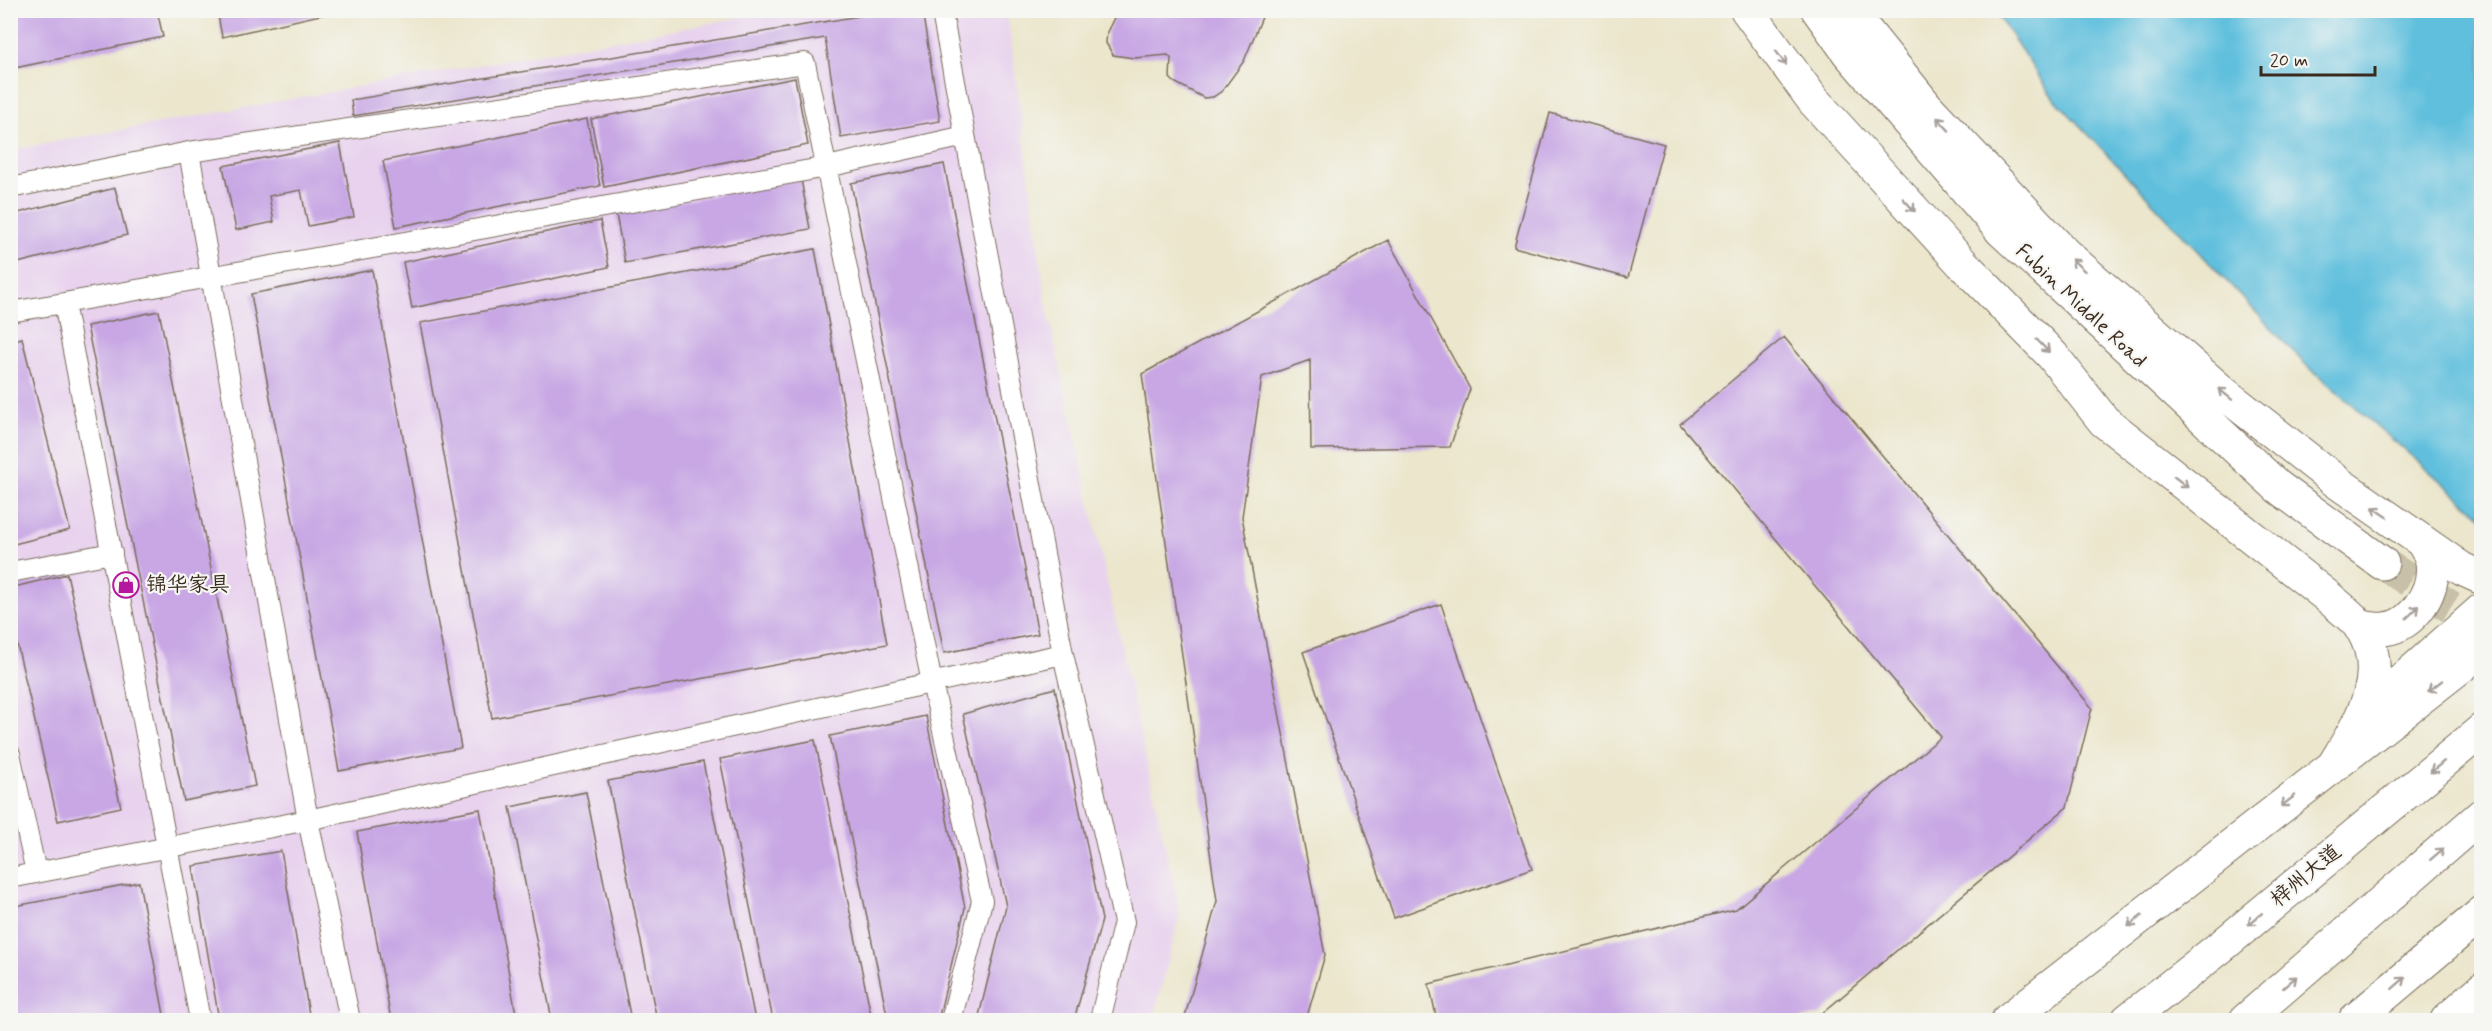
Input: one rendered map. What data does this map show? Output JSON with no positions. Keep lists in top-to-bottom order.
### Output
{
  "streets": {
    "main road": ["Fubin Middle Road", "梓州大道"]
  },
  "places": {
    "shop": ["锦华家具"]
  },
  "scale_bar": "20 m"
}
